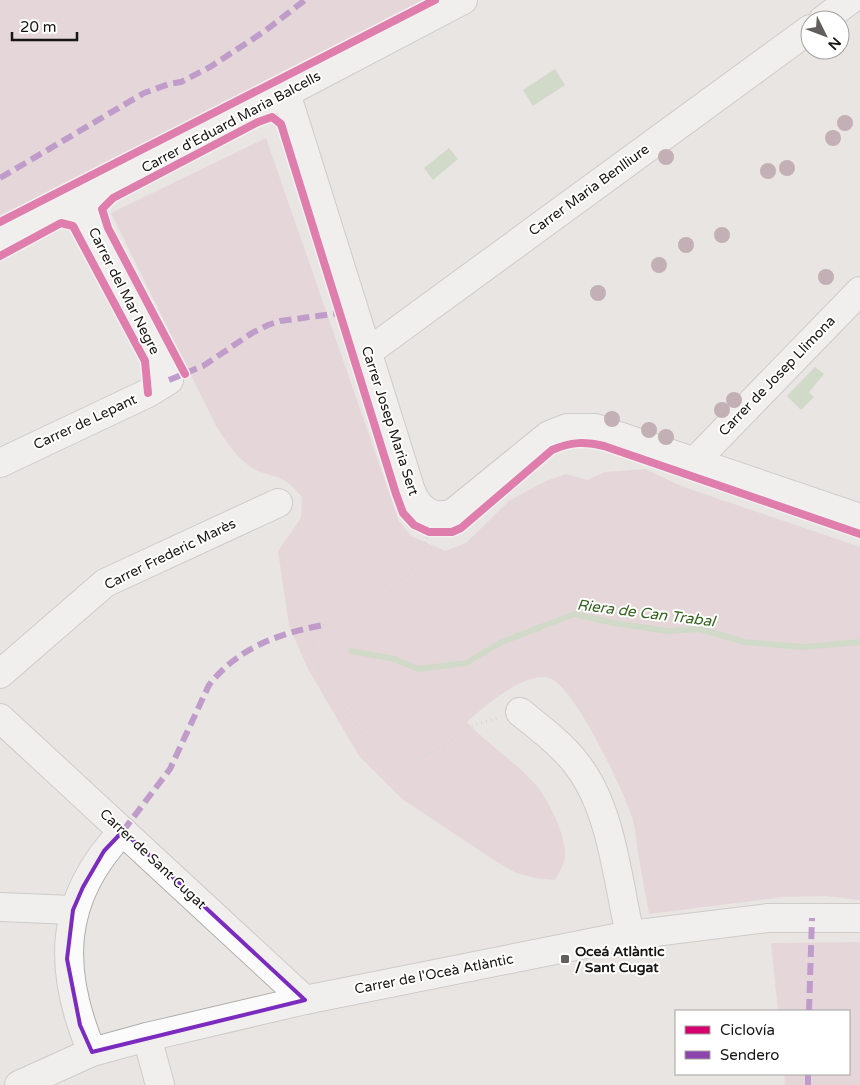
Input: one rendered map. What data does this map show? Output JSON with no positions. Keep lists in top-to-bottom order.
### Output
{
  "streets": {
    "street": [
      "Carrer d'Eduard Maria Balcells",
      "Carrer Maria Benlliure",
      "Carrer del Mar Negre",
      "Carrer de Josep Llimona",
      "Carrer Josep Maria Sert",
      "Carrer de Lepant",
      "Carrer Frederic Marès",
      "Carrer de Sant Cugat",
      "Carrer de l'Oceà Atlàntic"
    ]
  },
  "crossings": [
    ["Carrer d'Eduard Maria Balcells", "Carrer del Mar Negre"],
    ["Carrer d'Eduard Maria Balcells", "Carrer Josep Maria Sert"],
    ["Carrer Maria Benlliure", "Carrer Josep Maria Sert"],
    ["Carrer del Mar Negre", "Carrer de Lepant"],
    ["Carrer de Josep Llimona", "Carrer Josep Maria Sert"],
    ["Carrer de Sant Cugat", "Carrer de l'Oceà Atlàntic"]
  ],
  "water": ["Riera de Can Trabal"],
  "places": {
    "transit": ["Oceá Atlàntic / Sant Cugat"]
  },
  "legend": ["Ciclovía", "Sendero"],
  "scale_bar": "20 m",
  "north": "bottom right"
}
